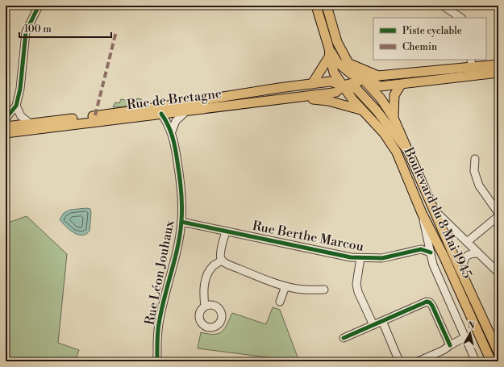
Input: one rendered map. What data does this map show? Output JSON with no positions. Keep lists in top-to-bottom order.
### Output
{
  "streets": {
    "main road": ["Rue de Bretagne", "Boulevard du 8 Mai 1945"],
    "street": ["Rue Berthe Marcou", "Rue Léon Jouhaux"]
  },
  "crossings": [
    ["Rue de Bretagne", "Boulevard du 8 Mai 1945"],
    ["Rue de Bretagne", "Rue Léon Jouhaux"],
    ["Rue Berthe Marcou", "Rue Léon Jouhaux"]
  ],
  "legend": ["Piste cyclable", "Chemin"],
  "scale_bar": "100 m",
  "north": "top"
}
